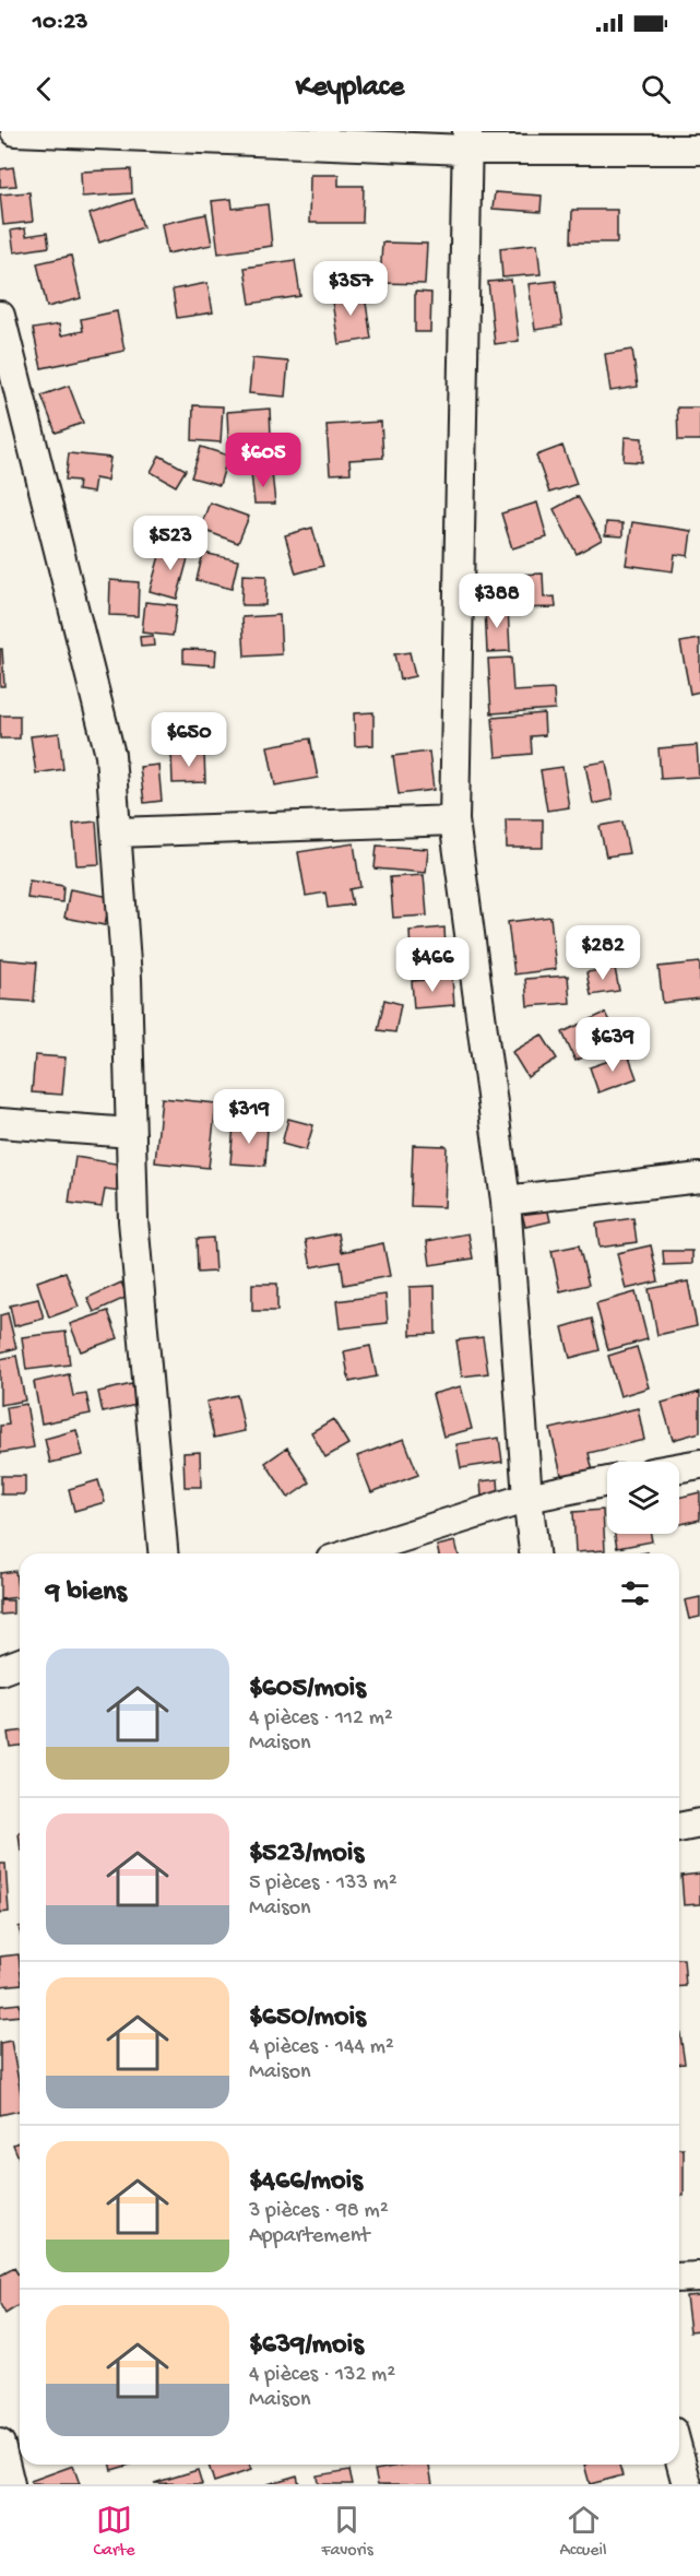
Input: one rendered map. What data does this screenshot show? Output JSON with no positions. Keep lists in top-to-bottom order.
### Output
{
  "page": {
    "status": "10:23",
    "header": "Keyplace",
    "price": [
      "$357",
      "$605",
      "$523",
      "$388",
      "$650",
      "$282",
      "$466",
      "$639",
      "$319"
    ],
    "heading": "9 biens",
    "list": [
      {
        "name": "$605/mois",
        "note": "4 pièces · 112 m² · Maison"
      },
      {
        "name": "$523/mois",
        "note": "5 pièces · 133 m² · Maison"
      },
      {
        "name": "$650/mois",
        "note": "4 pièces · 144 m² · Maison"
      },
      {
        "name": "$466/mois",
        "note": "3 pièces · 98 m² · Appartement"
      },
      {
        "name": "$639/mois",
        "note": "4 pièces · 132 m² · Maison"
      }
    ],
    "tabs": ["Carte", "Favoris", "Accueil"]
  }
}
